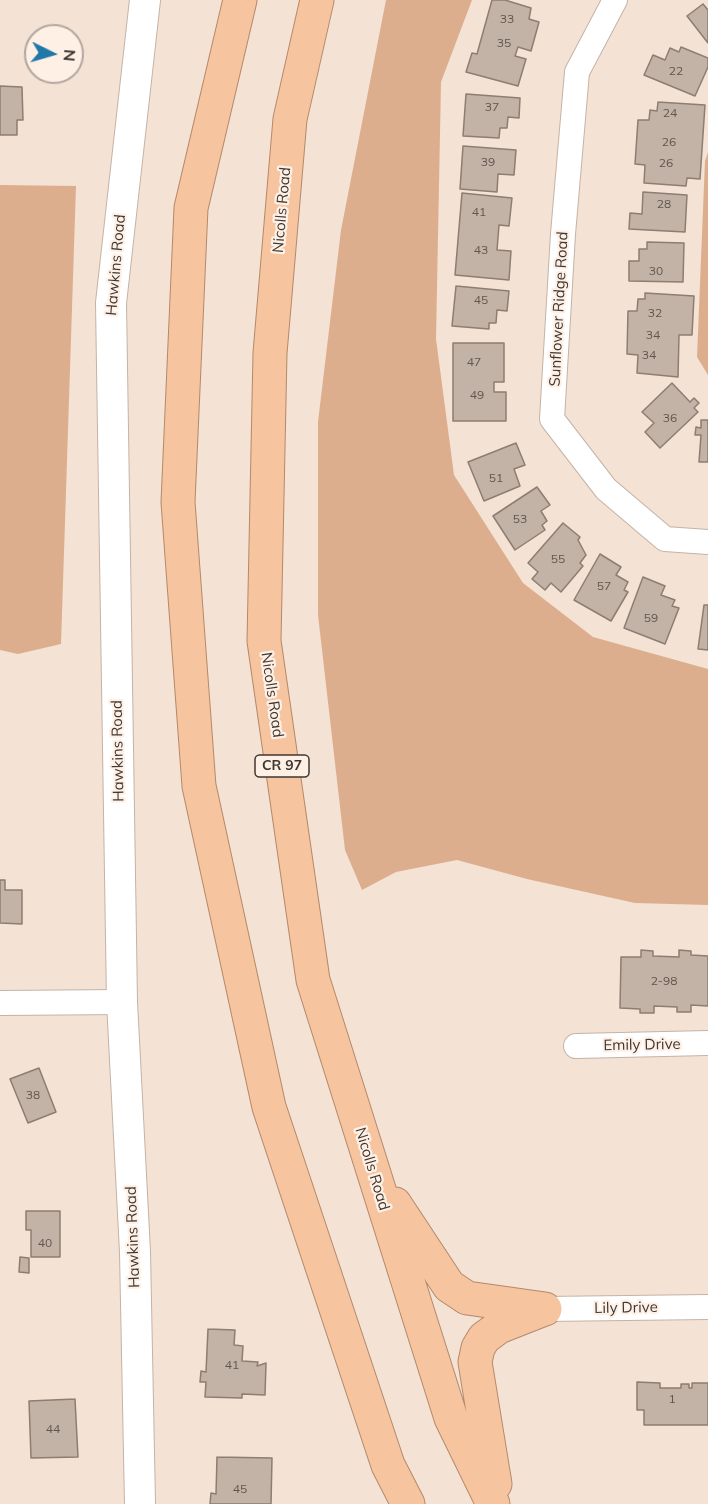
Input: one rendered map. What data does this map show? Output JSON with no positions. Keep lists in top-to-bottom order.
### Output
{
  "streets": {
    "highway": ["Nicolls Road", "CR 97"],
    "street": [
      "Hawkins Road",
      "Sunflower Ridge Road",
      "Emily Drive",
      "Lily Drive"
    ]
  },
  "house_numbers": [
    "33",
    "35",
    "22",
    "37",
    "24",
    "26",
    "39",
    "26",
    "28",
    "41",
    "43",
    "30",
    "45",
    "32",
    "34",
    "34",
    "47",
    "49",
    "36",
    "51",
    "53",
    "55",
    "57",
    "59",
    "2-98",
    "38",
    "40",
    "41",
    "1",
    "44",
    "45"
  ],
  "north": "right"
}
